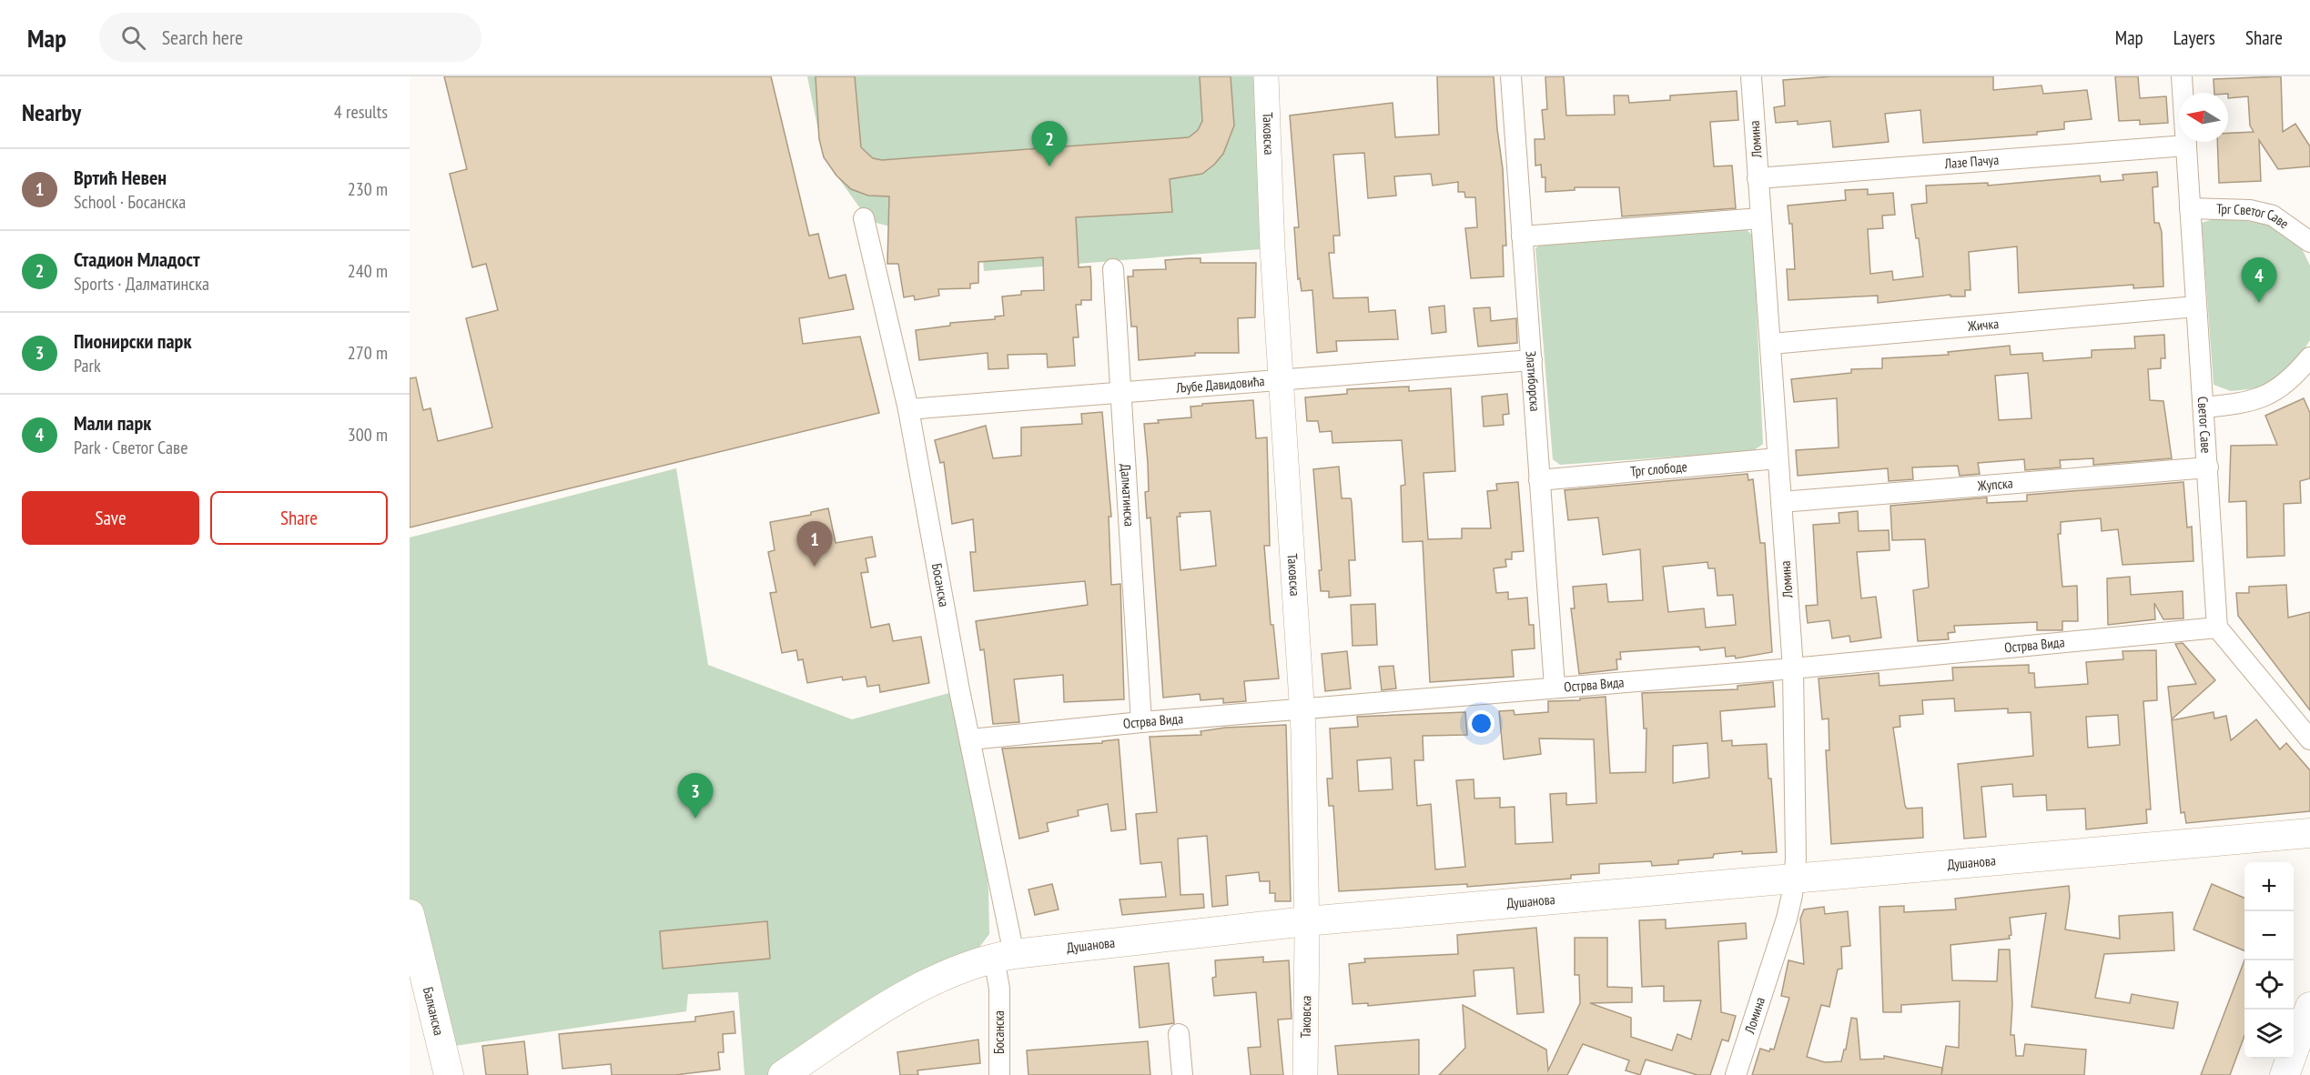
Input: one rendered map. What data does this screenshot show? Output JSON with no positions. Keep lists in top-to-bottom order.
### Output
{
  "streets": {
    "main road": ["Душанова", "Балканска"],
    "street": [
      "Таковска",
      "Ломина",
      "Лазе Пачуа",
      "Трг Светог Саве",
      "Жичка",
      "Златиборска",
      "Љубе Давидовића",
      "Светог Саве",
      "Трг слободе",
      "Жупска",
      "Далматинска",
      "Босанска",
      "Острва Вида"
    ]
  },
  "crossings": [
    ["Таковска", "Љубе Давидовића"],
    ["Таковска", "Острва Вида"],
    ["Таковска", "Душанова"],
    ["Ломина", "Лазе Пачуа"],
    ["Ломина", "Жичка"],
    ["Ломина", "Трг слободе"],
    ["Ломина", "Жупска"],
    ["Ломина", "Острва Вида"],
    ["Ломина", "Душанова"],
    ["Лазе Пачуа", "Светог Саве"],
    ["Трг Светог Саве", "Светог Саве"],
    ["Жичка", "Светог Саве"],
    ["Златиборска", "Љубе Давидовића"],
    ["Златиборска", "Трг слободе"],
    ["Златиборска", "Острва Вида"],
    ["Љубе Давидовића", "Далматинска"],
    ["Љубе Давидовића", "Босанска"],
    ["Светог Саве", "Жупска"],
    ["Светог Саве", "Острва Вида"],
    ["Далматинска", "Острва Вида"],
    ["Босанска", "Острва Вида"],
    ["Босанска", "Душанова"]
  ],
  "north": "left",
  "page": {
    "header": "Map",
    "search": "Search here",
    "nav": ["Map", "Layers", "Share"],
    "heading": ["Nearby", "4 results"],
    "pins": [
      "2",
      "4",
      "1",
      "3"
    ],
    "list": [
      {
        "mark": "1",
        "name": "Вртић Невен",
        "note": "School · Босанска",
        "value": "230 m"
      },
      {
        "mark": "2",
        "name": "Стадион Младост",
        "note": "Sports · Далматинска",
        "value": "240 m"
      },
      {
        "mark": "3",
        "name": "Пионирски парк",
        "note": "Park",
        "value": "270 m"
      },
      {
        "mark": "4",
        "name": "Мали парк",
        "note": "Park · Светог Саве",
        "value": "300 m"
      }
    ],
    "buttons": ["Save", "Share"],
    "map_buttons": ["+", "−"]
  }
}
